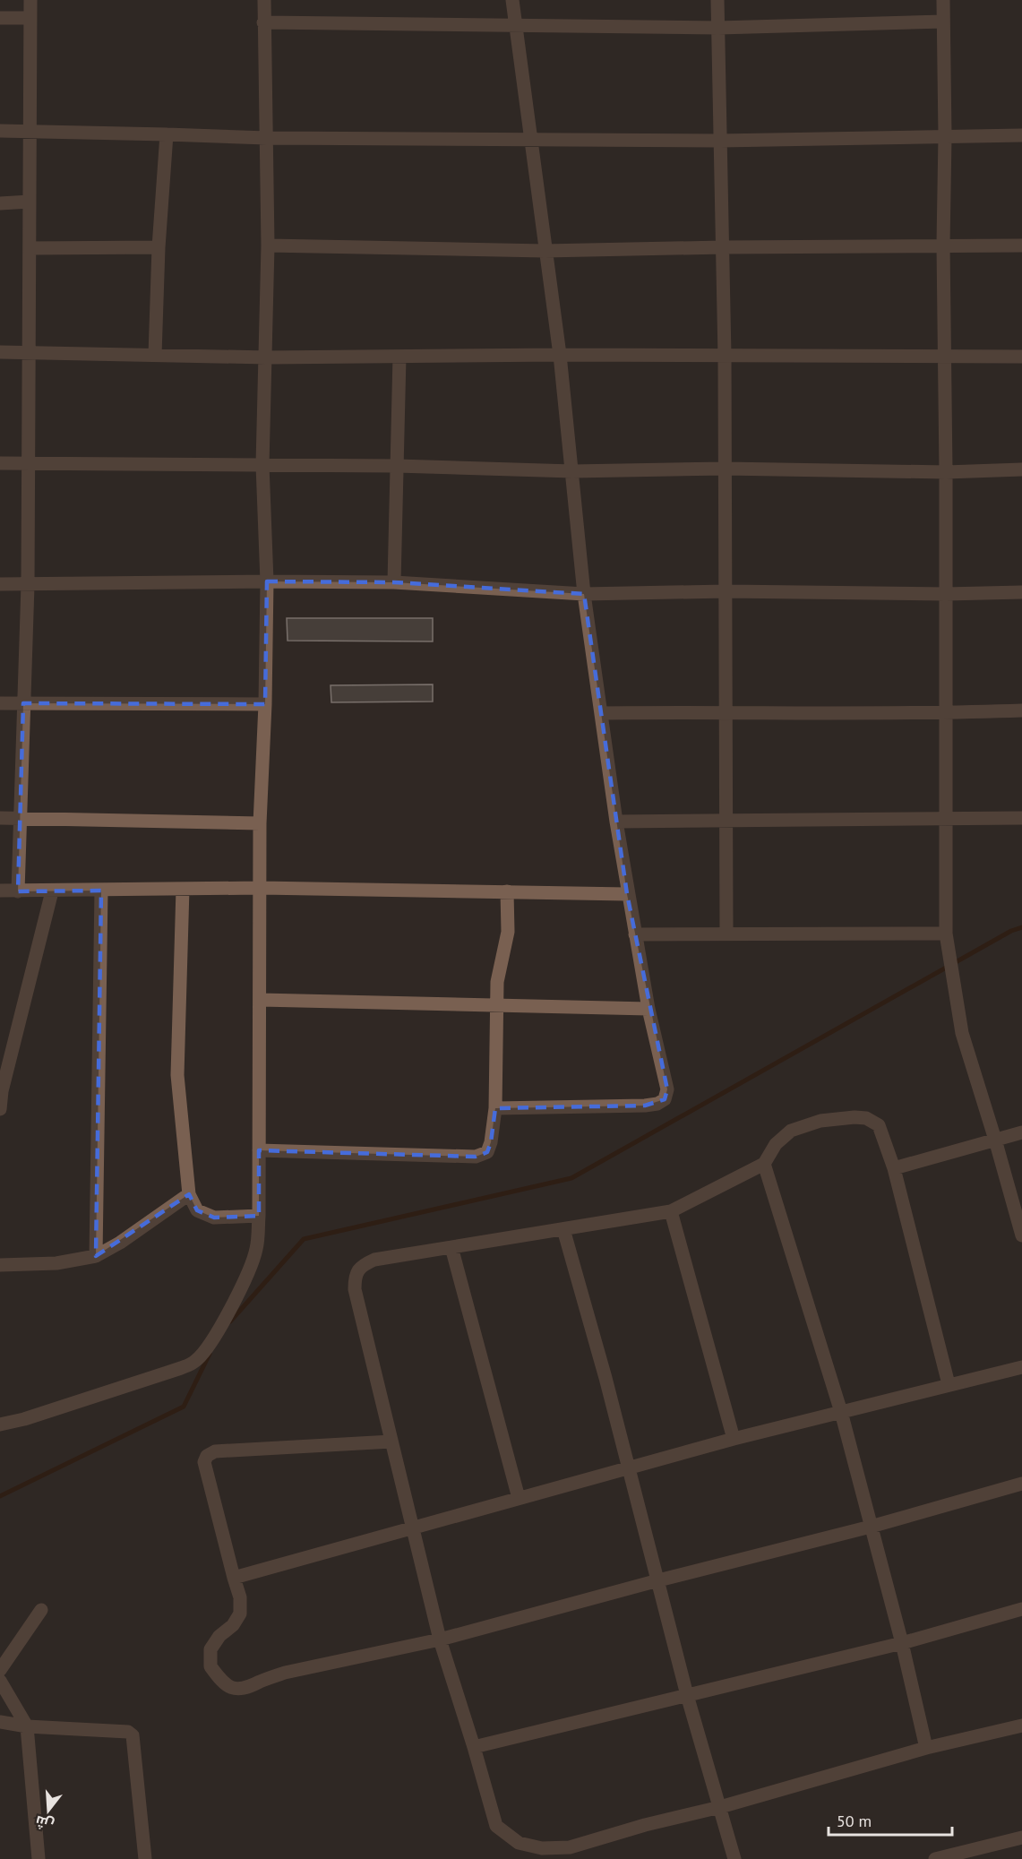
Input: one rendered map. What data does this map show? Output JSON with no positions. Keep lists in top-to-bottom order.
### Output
{
  "scale_bar": "50 m",
  "north": "bottom"
}
